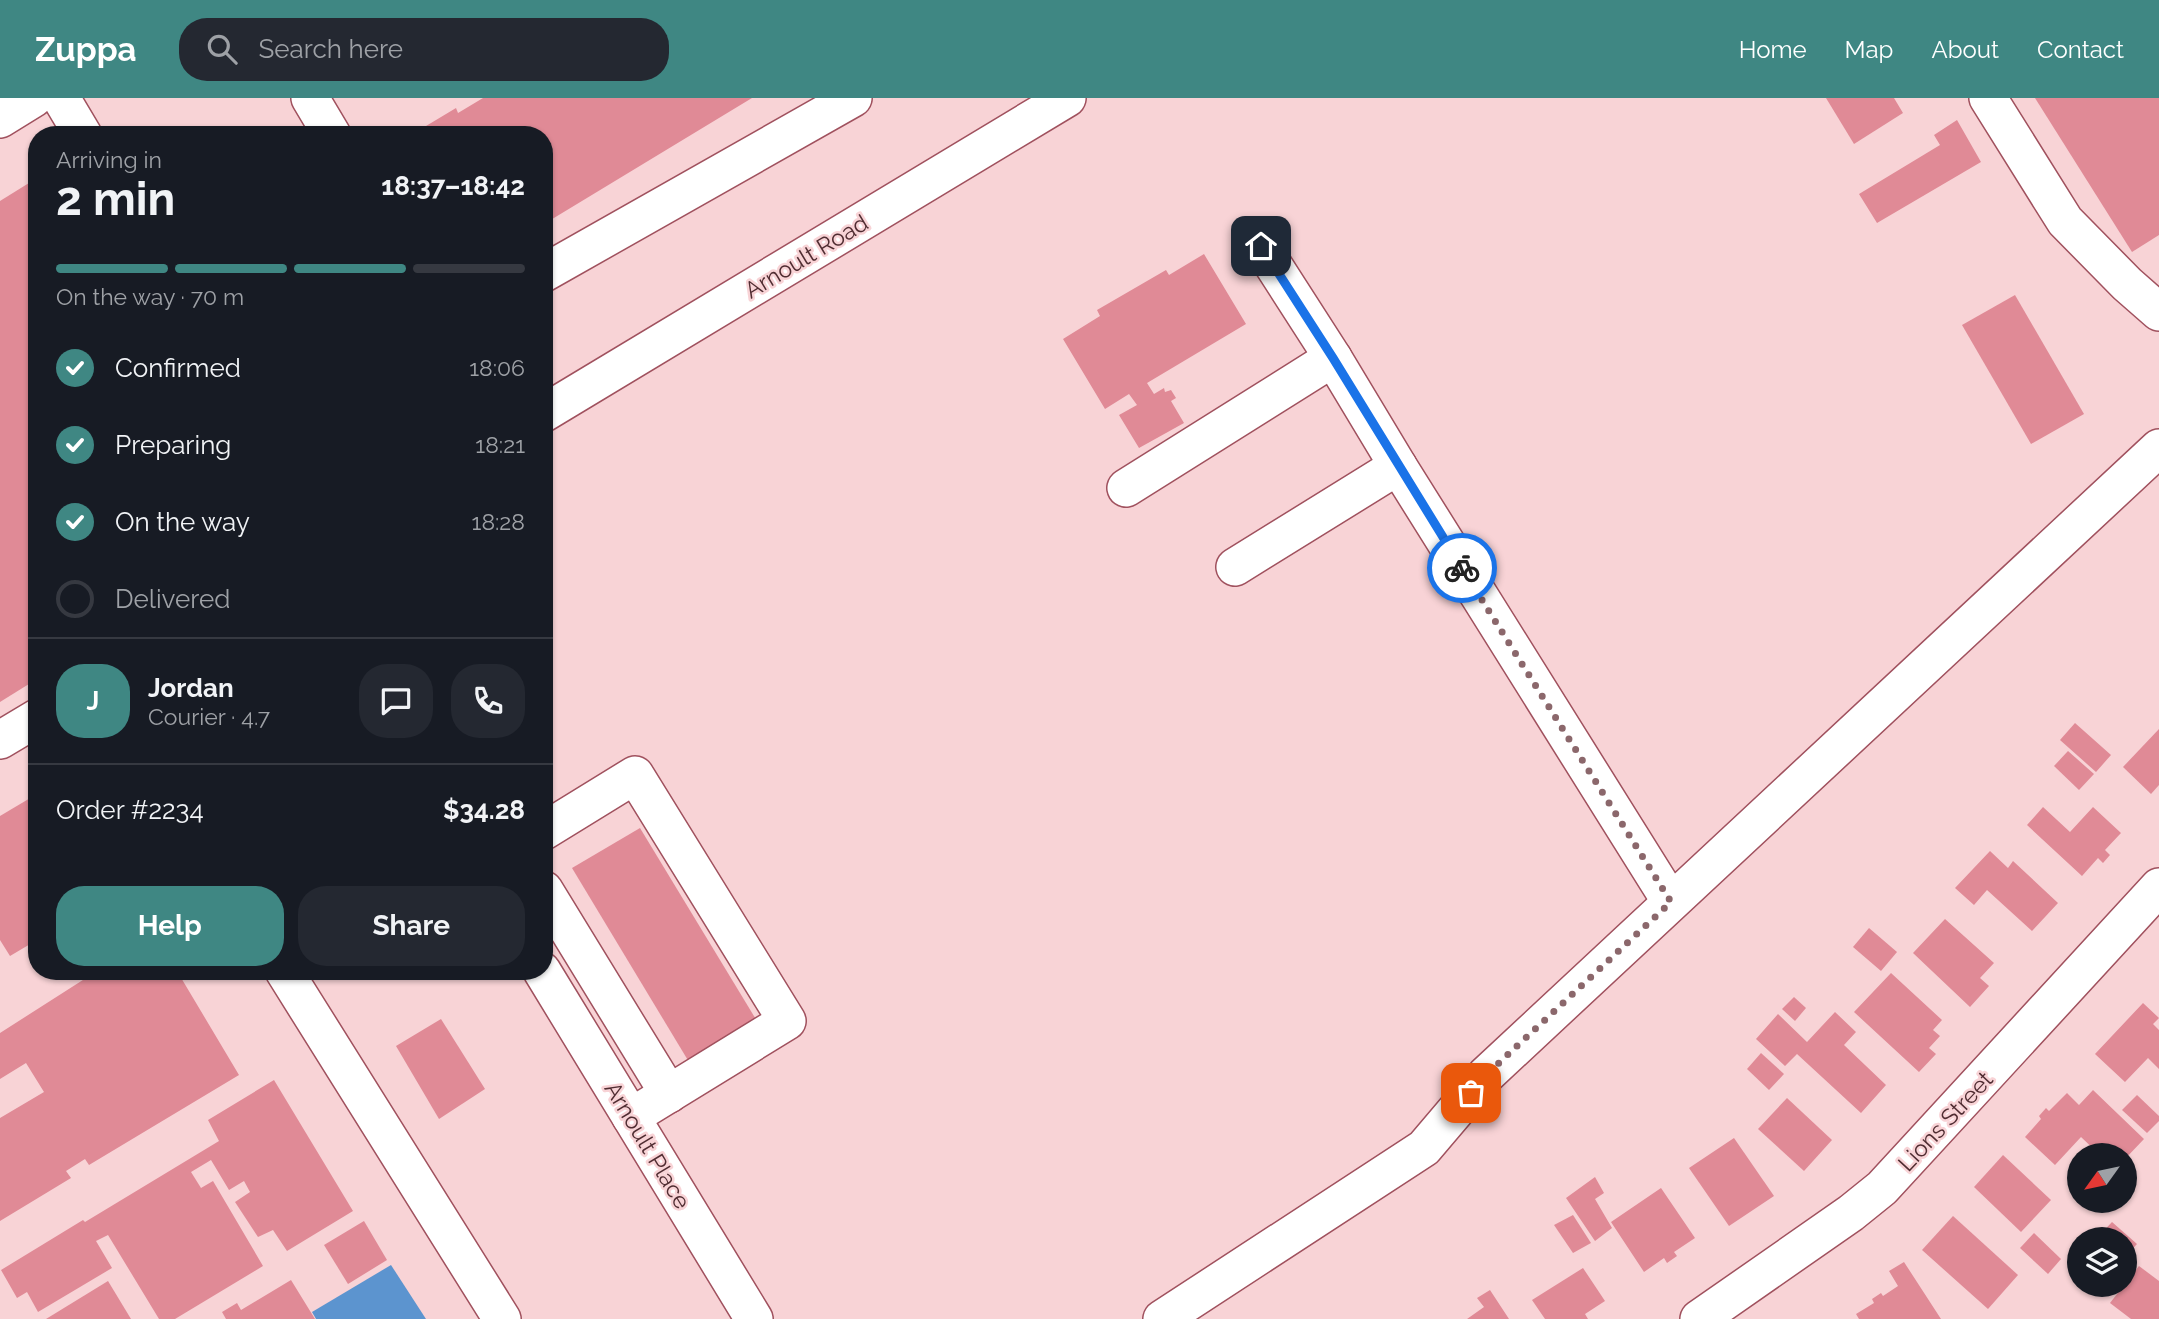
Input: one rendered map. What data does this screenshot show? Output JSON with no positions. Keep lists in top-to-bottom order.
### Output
{
  "streets": {
    "street": ["Arnoult Road", "Lions Street", "Arnoult Place"]
  },
  "north": "bottom left",
  "page": {
    "header": "Zuppa",
    "search": "Search here",
    "nav": [
      "Home",
      "Map",
      "About",
      "Contact"
    ],
    "heading": ["2 min", "Arriving in", "18:37–18:42"],
    "panel": [
      "Jordan",
      "Courier · 4.7",
      "Order #2234",
      "$34.28"
    ],
    "bar": "On the way · 70 m",
    "list": [
      ["Confirmed", "18:06"],
      ["Preparing", "18:21"],
      ["On the way", "18:28"],
      "Delivered"
    ],
    "round": "J",
    "buttons": ["Help", "Share"]
  }
}
